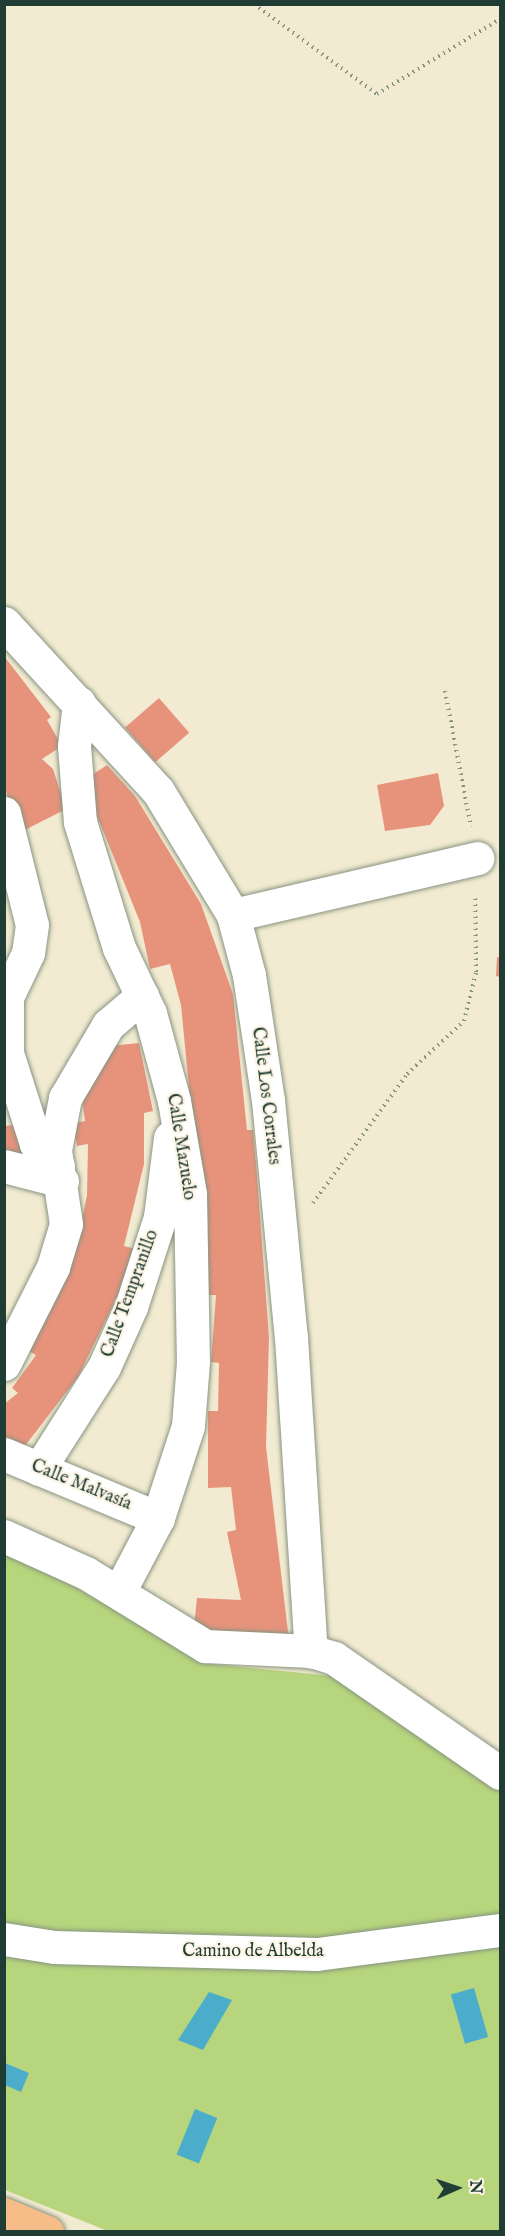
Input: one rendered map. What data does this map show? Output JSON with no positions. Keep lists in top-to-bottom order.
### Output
{
  "streets": {
    "street": [
      "Calle Los Corrales",
      "Calle Mazuelo",
      "Calle Tempranillo",
      "Calle Malvasía",
      "Camino de Albelda"
    ]
  },
  "crossings": [
    ["Calle Los Corrales", "Calle Mazuelo"],
    ["Calle Mazuelo", "Calle Tempranillo"],
    ["Calle Mazuelo", "Calle Malvasía"],
    ["Calle Tempranillo", "Calle Malvasía"]
  ],
  "north": "right"
}
